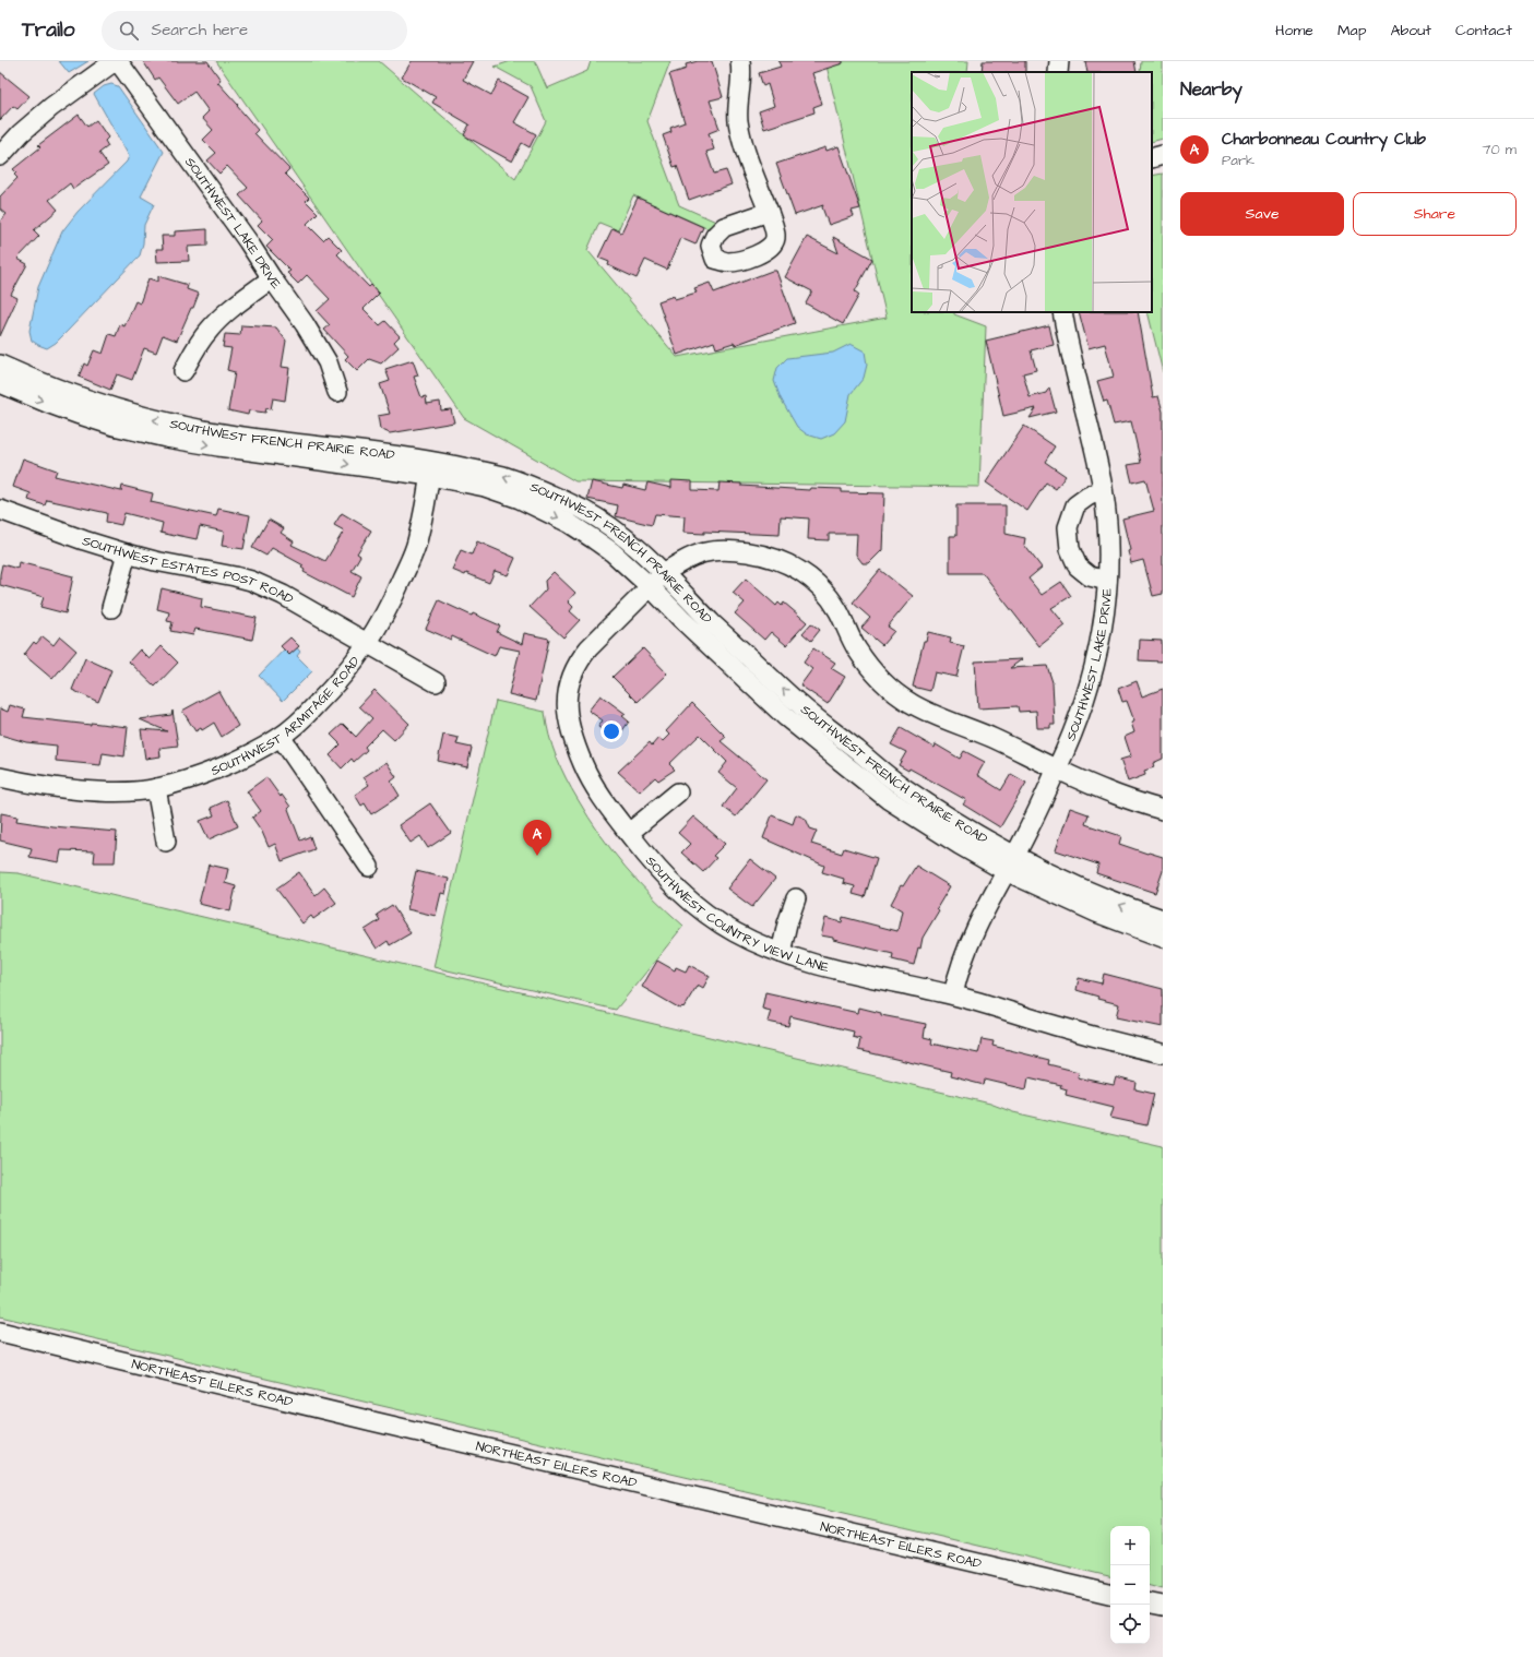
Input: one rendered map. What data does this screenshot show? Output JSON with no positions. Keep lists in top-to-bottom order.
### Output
{
  "streets": {
    "street": [
      "SOUTHWEST LAKE DRIVE",
      "SOUTHWEST FRENCH PRAIRIE ROAD",
      "SOUTHWEST ESTATES POST ROAD",
      "SOUTHWEST ARMITAGE ROAD",
      "SOUTHWEST COUNTRY VIEW LANE",
      "NORTHEAST EILERS ROAD"
    ]
  },
  "crossings": [
    ["SOUTHWEST LAKE DRIVE", "SOUTHWEST FRENCH PRAIRIE ROAD"],
    ["SOUTHWEST LAKE DRIVE", "SOUTHWEST COUNTRY VIEW LANE"],
    ["SOUTHWEST FRENCH PRAIRIE ROAD", "SOUTHWEST ARMITAGE ROAD"],
    ["SOUTHWEST FRENCH PRAIRIE ROAD", "SOUTHWEST COUNTRY VIEW LANE"],
    ["SOUTHWEST ESTATES POST ROAD", "SOUTHWEST ARMITAGE ROAD"]
  ],
  "page": {
    "header": "Trailo",
    "search": "Search here",
    "nav": [
      "Home",
      "Map",
      "About",
      "Contact"
    ],
    "heading": "Nearby",
    "list": [
      {
        "mark": "A",
        "name": "Charbonneau Country Club",
        "note": "Park",
        "value": "70 m"
      }
    ],
    "buttons": ["Save", "Share"],
    "pins": "A",
    "map_buttons": ["+", "−"]
  }
}
